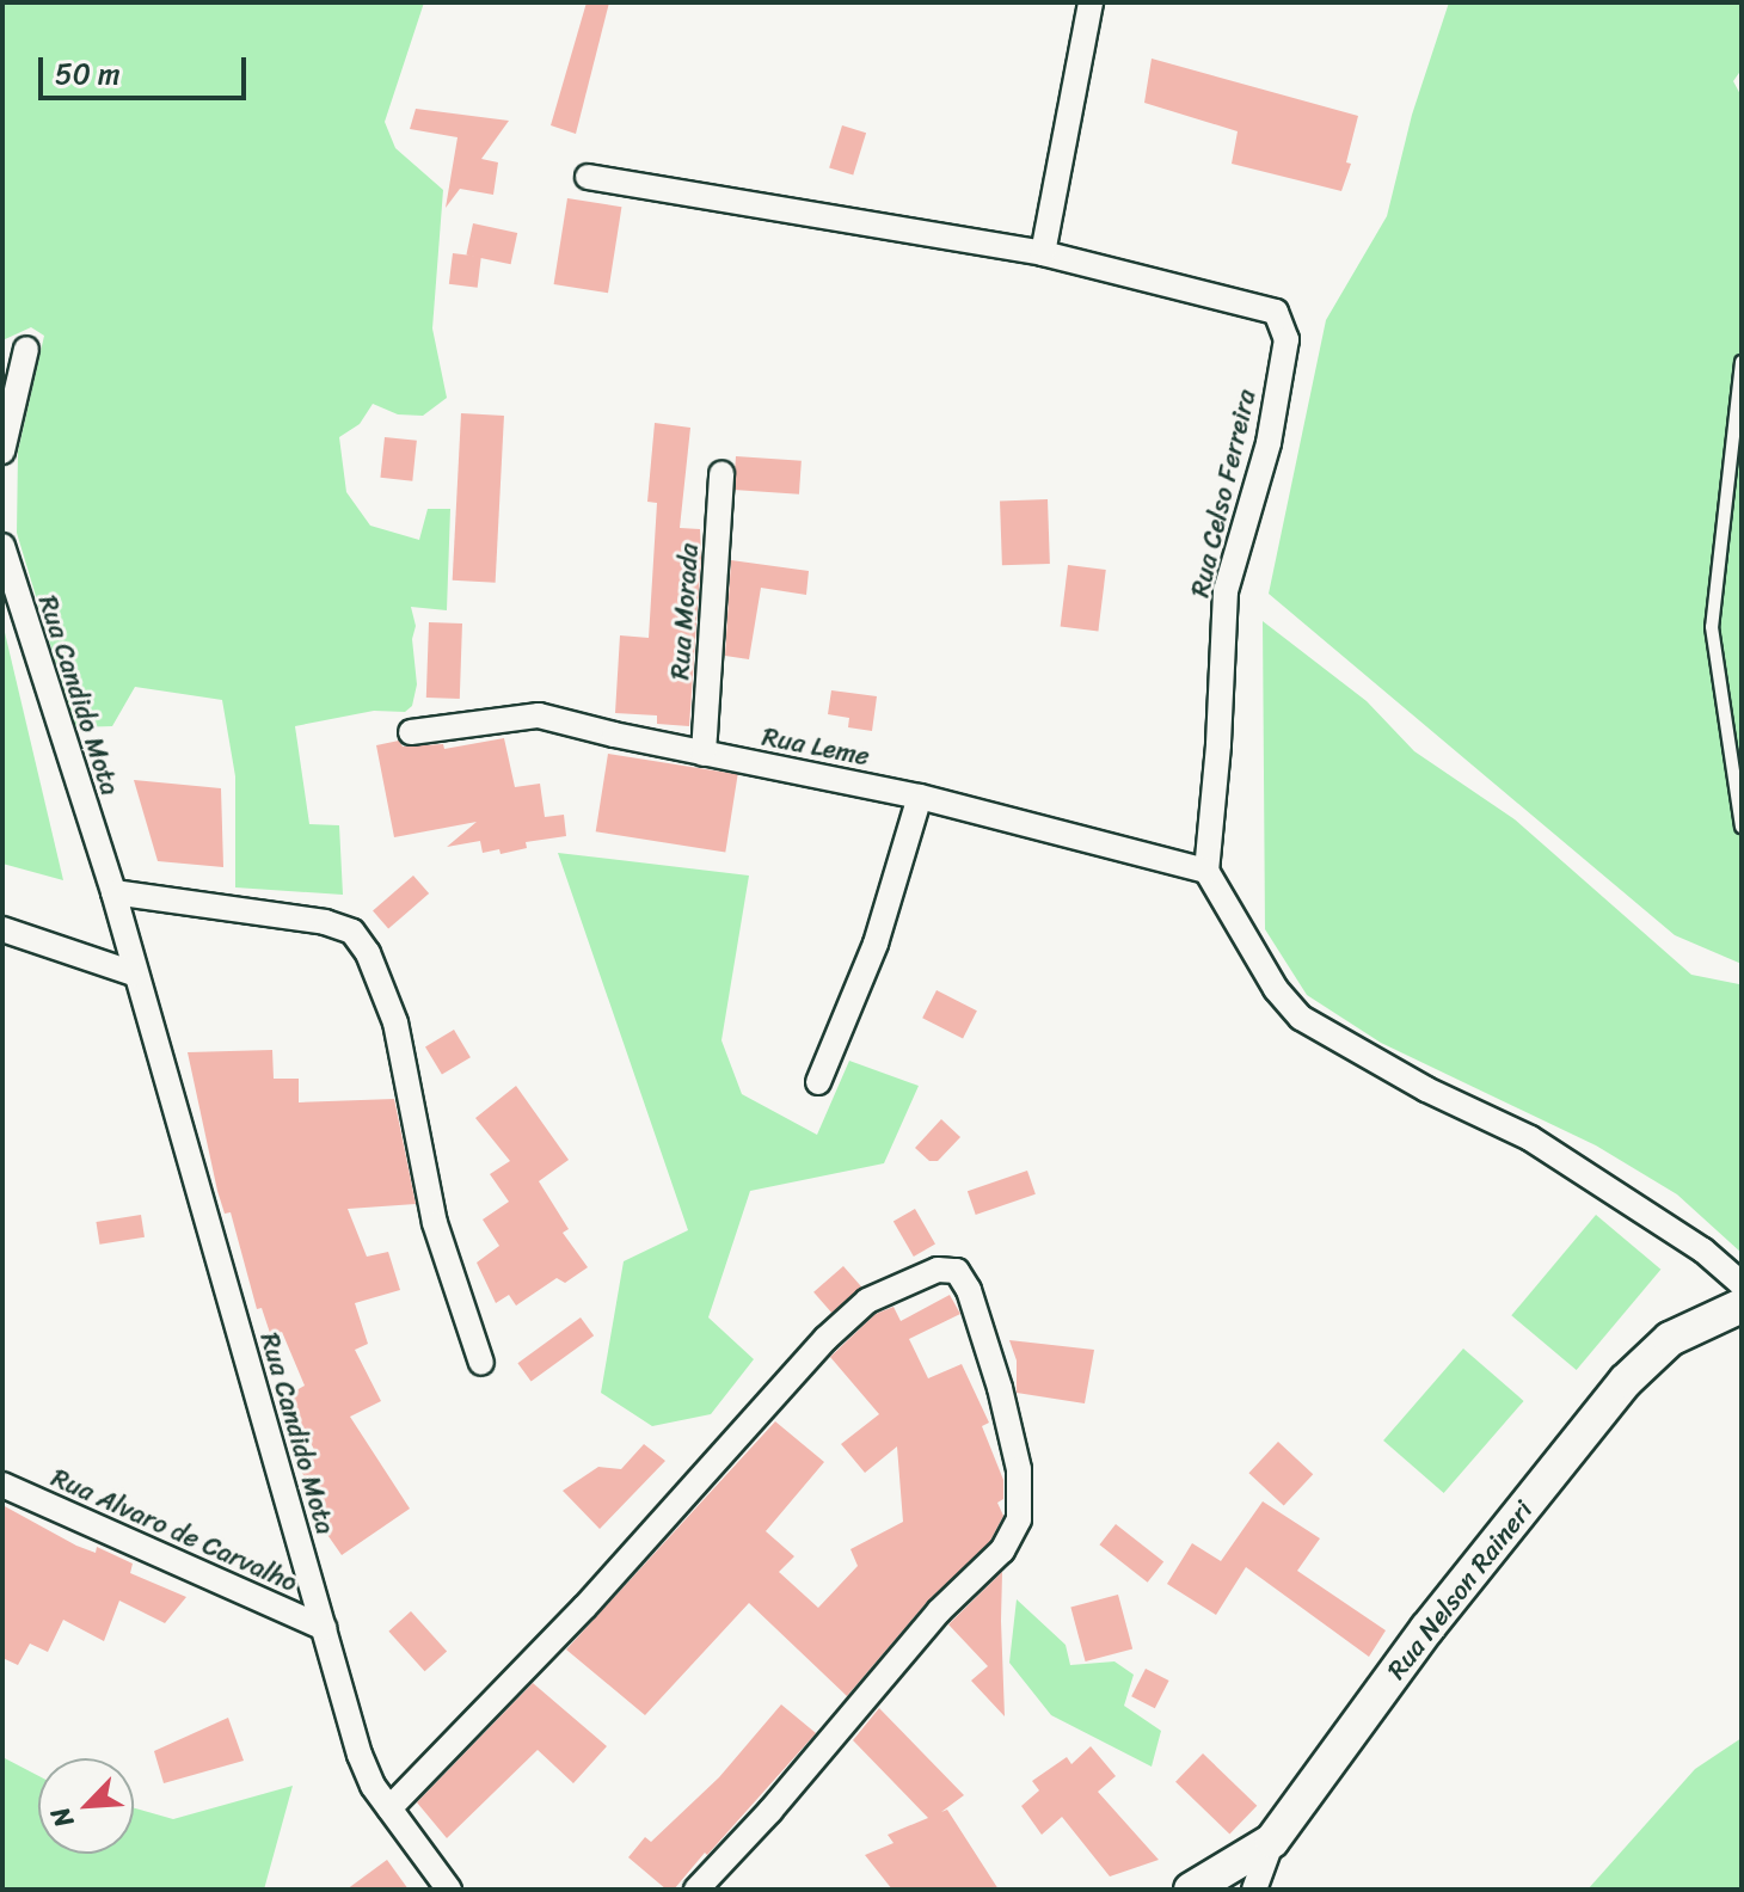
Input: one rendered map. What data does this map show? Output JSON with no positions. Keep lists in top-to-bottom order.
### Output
{
  "streets": {
    "main road": ["Rua Nelson Raineri"],
    "street": [
      "Rua Celso Ferreira",
      "Rua Morada",
      "Rua Candido Mota",
      "Rua Leme",
      "Rua Alvaro de Carvalho"
    ]
  },
  "crossings": [
    ["Rua Celso Ferreira", "Rua Leme"],
    ["Rua Morada", "Rua Leme"],
    ["Rua Candido Mota", "Rua Alvaro de Carvalho"]
  ],
  "scale_bar": "50 m",
  "north": "bottom left"
}
